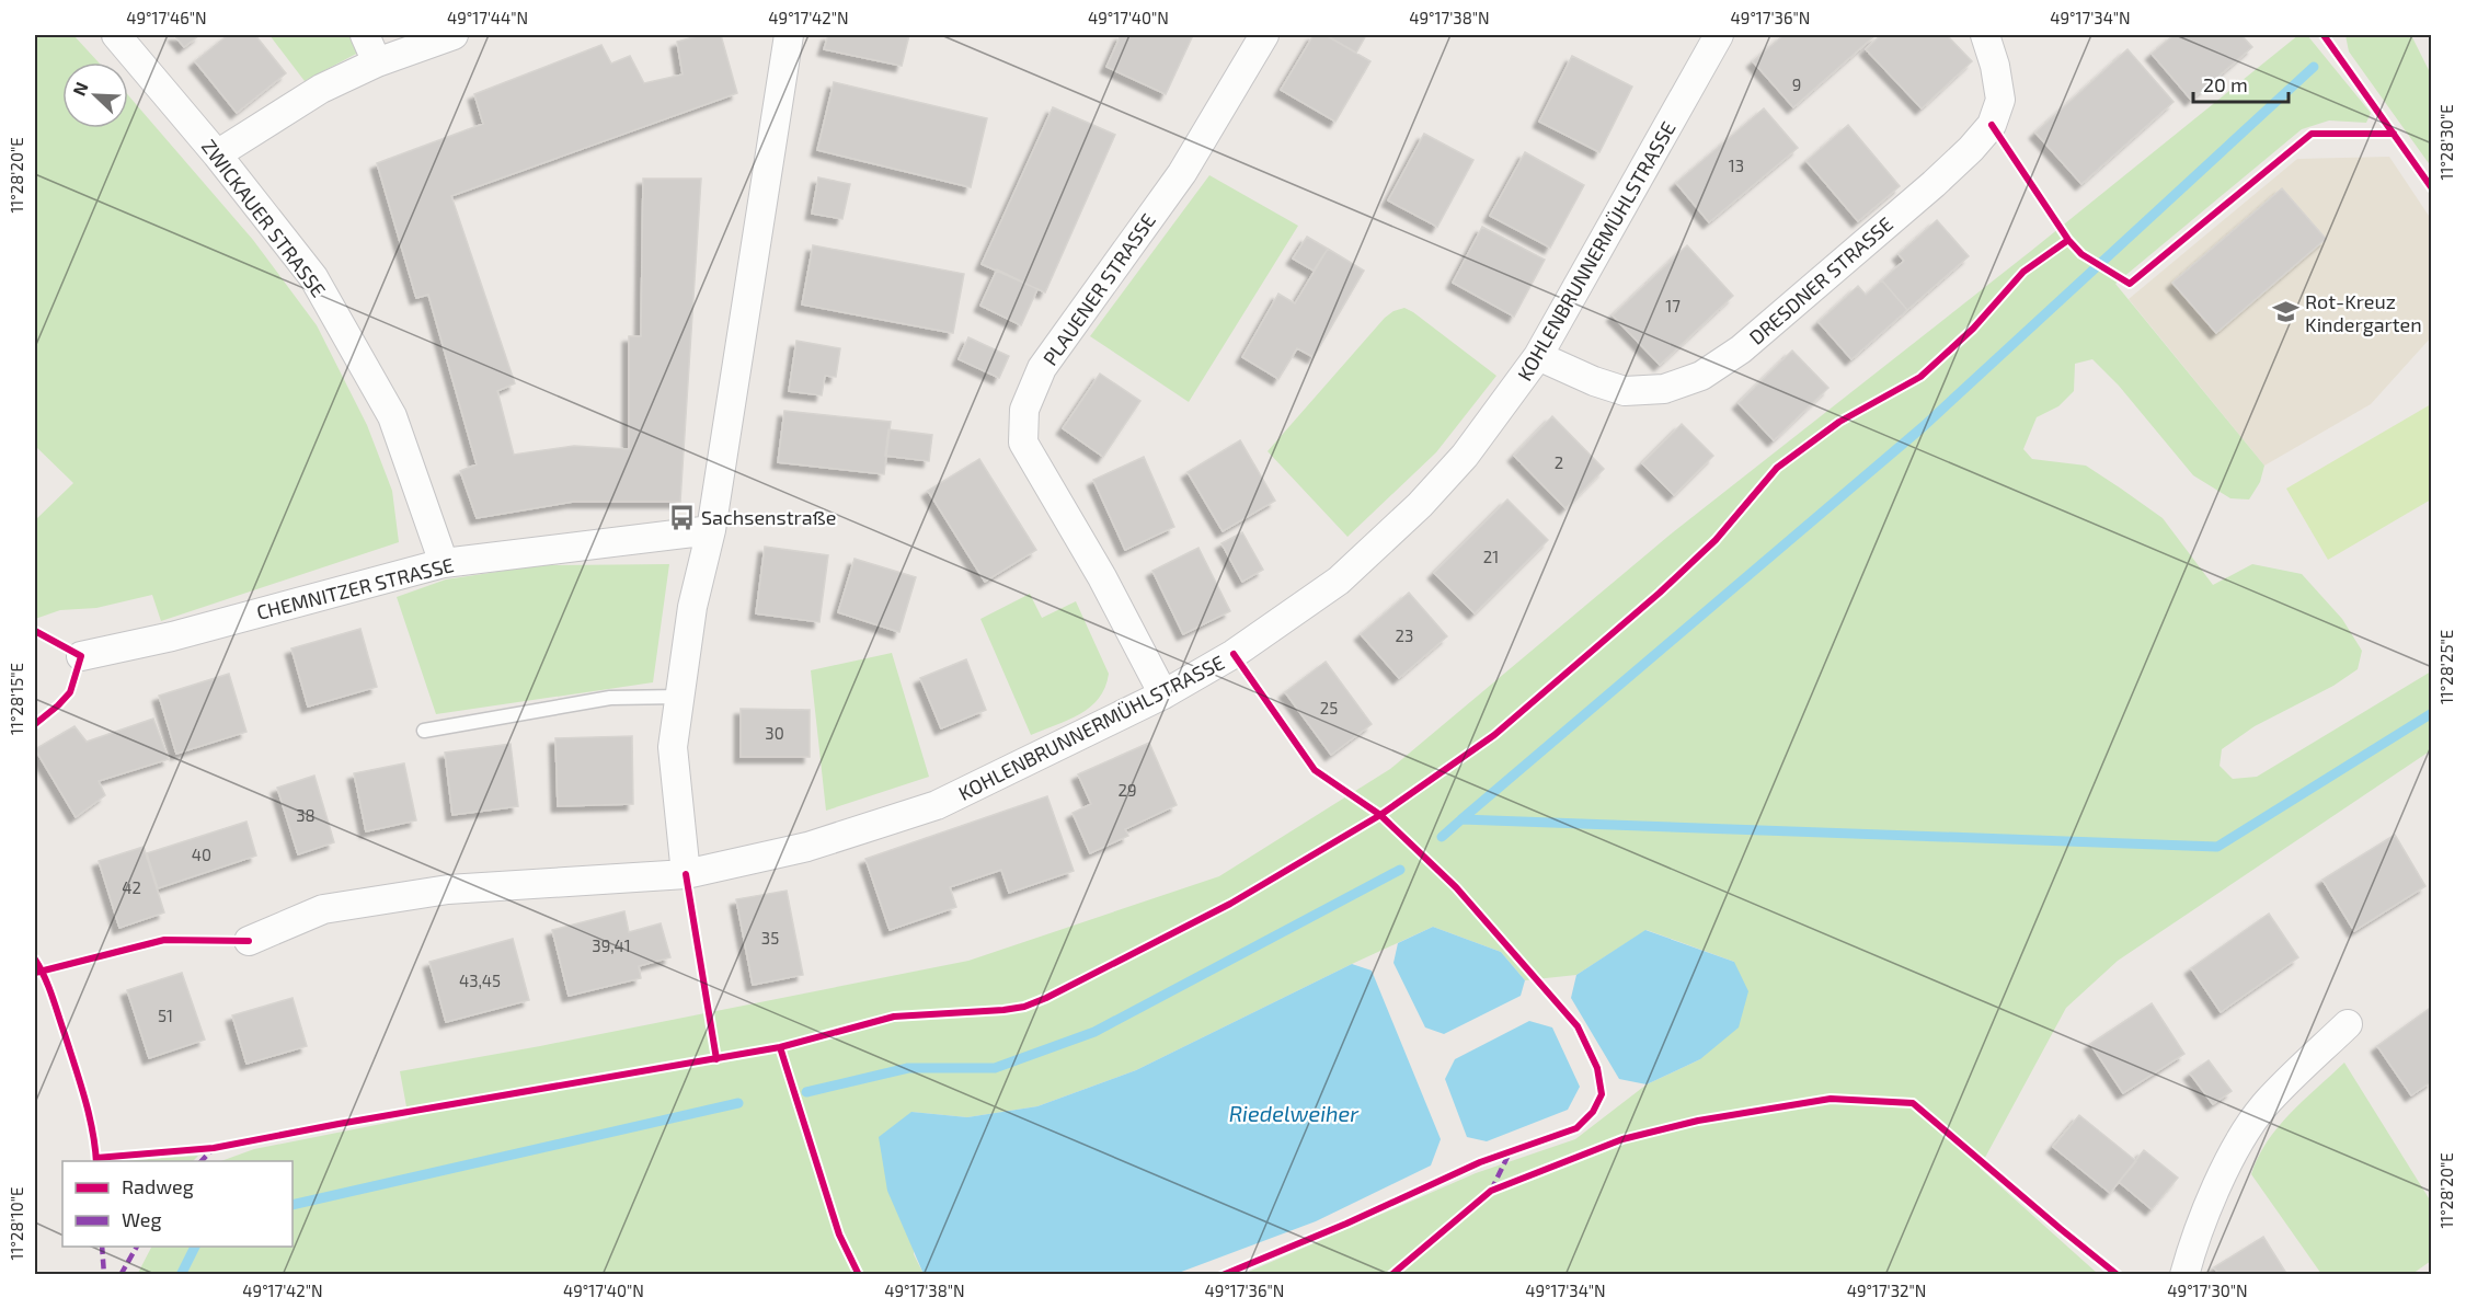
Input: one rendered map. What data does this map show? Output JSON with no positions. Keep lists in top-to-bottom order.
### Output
{
  "streets": {
    "street": [
      "ZWICKAUER STRASSE",
      "KOHLENBRUNNERMÜHLSTRASSE",
      "DRESDNER STRASSE",
      "PLAUENER STRASSE",
      "CHEMNITZER STRASSE"
    ]
  },
  "crossings": [
    ["ZWICKAUER STRASSE", "CHEMNITZER STRASSE"],
    ["KOHLENBRUNNERMÜHLSTRASSE", "DRESDNER STRASSE"],
    ["KOHLENBRUNNERMÜHLSTRASSE", "PLAUENER STRASSE"]
  ],
  "water": ["Riedelweiher"],
  "places": {
    "school or university": ["Rot-Kreuz Kindergarten"],
    "bus stop": ["Sachsenstraße"]
  },
  "house_numbers": [
    "9",
    "13",
    "17",
    "2",
    "21",
    "23",
    "25",
    "30",
    "29",
    "38",
    "40",
    "42",
    "35",
    "39,41",
    "43,45",
    "51"
  ],
  "legend": ["Radweg", "Weg"],
  "scale_bar": "20 m",
  "north": "top left",
  "coordinates": [
    "49°17'46\"N",
    "49°17'44\"N",
    "49°17'42\"N",
    "49°17'40\"N",
    "49°17'38\"N",
    "49°17'36\"N",
    "49°17'34\"N",
    "11°28'30\"E",
    "11°28'20\"E",
    "11°28'25\"E",
    "11°28'15\"E",
    "11°28'10\"E",
    "49°17'32\"N",
    "49°17'30\"N"
  ]
}
